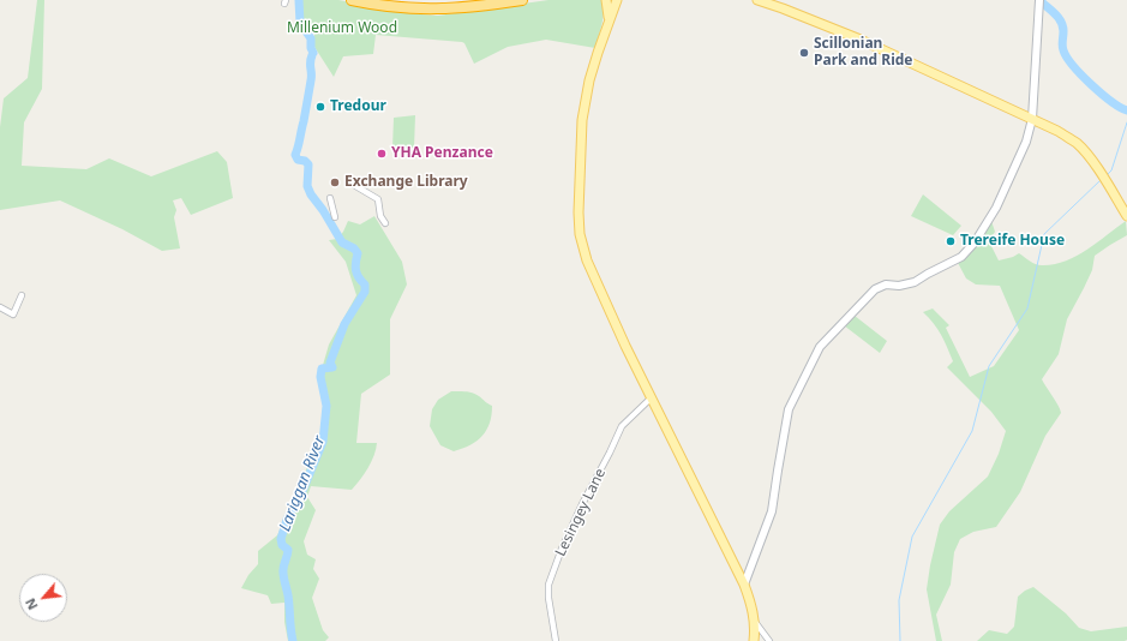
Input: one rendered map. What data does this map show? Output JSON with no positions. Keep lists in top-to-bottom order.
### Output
{
  "streets": {
    "street": ["Lesingey Lane"]
  },
  "water": ["Lariggan River"],
  "parks": ["Millenium Wood"],
  "places": [
    "Scillonian Park and Ride",
    "Tredour",
    "YHA Penzance",
    "Exchange Library",
    "Trereife House"
  ],
  "north": "bottom left"
}
